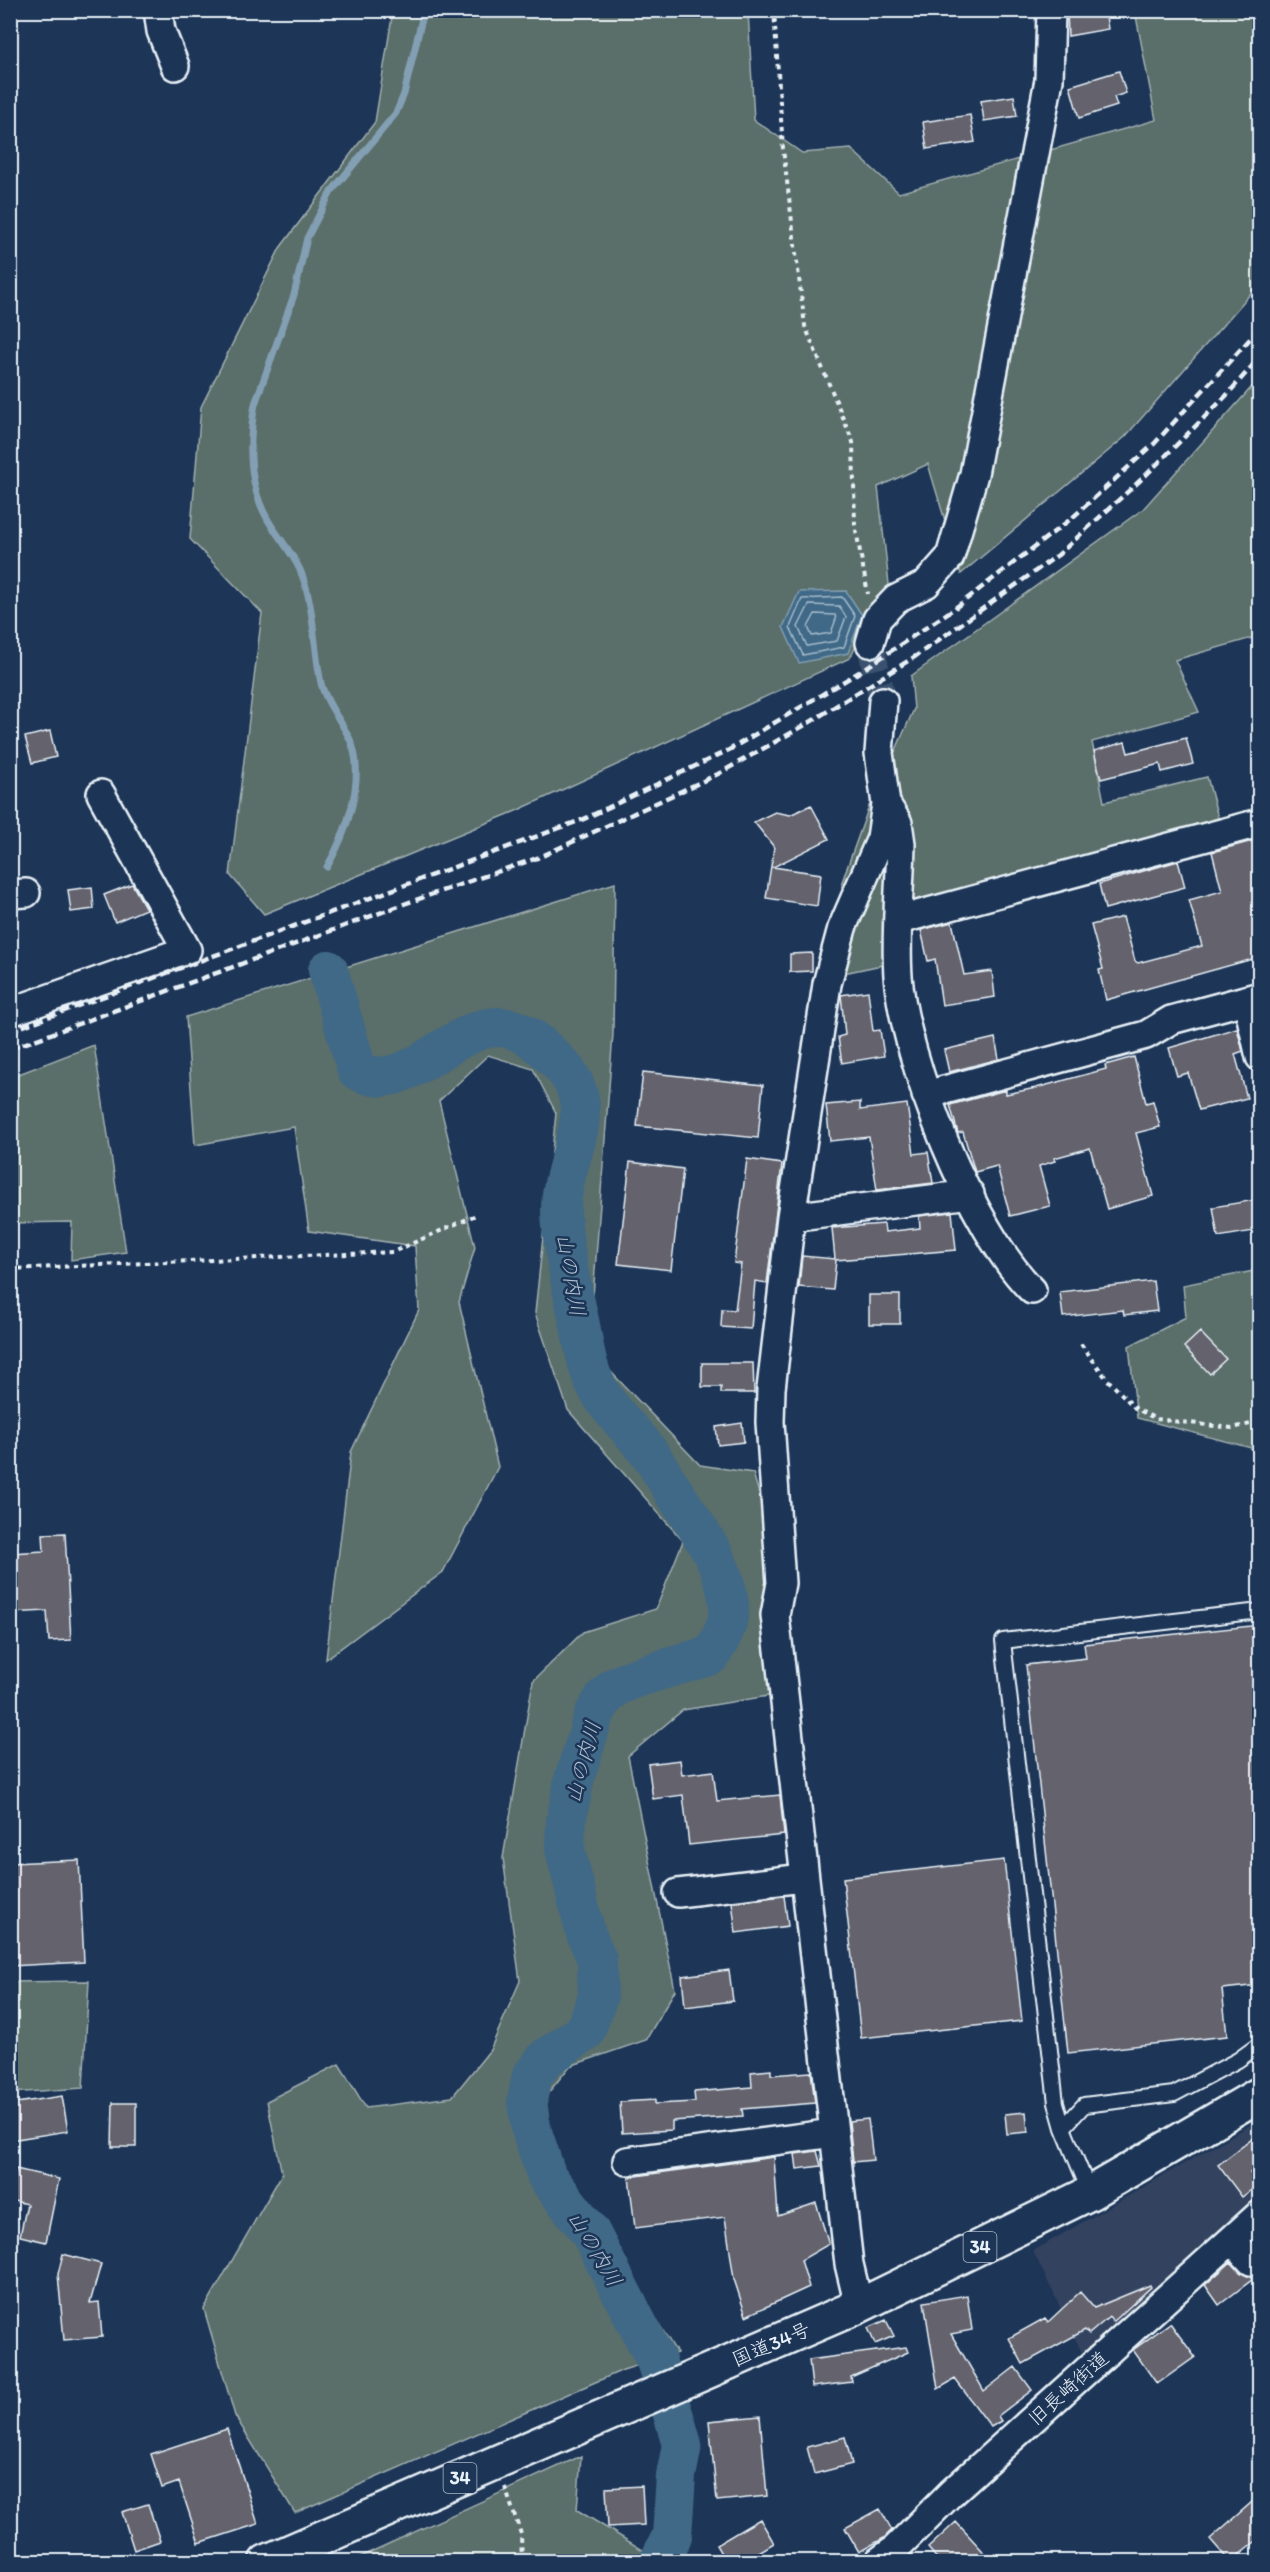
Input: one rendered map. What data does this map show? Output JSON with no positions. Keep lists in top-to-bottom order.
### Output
{
  "streets": {
    "highway": ["34", "国道34号"],
    "street": ["旧長崎街道"]
  },
  "water": ["山の内川"]
}
